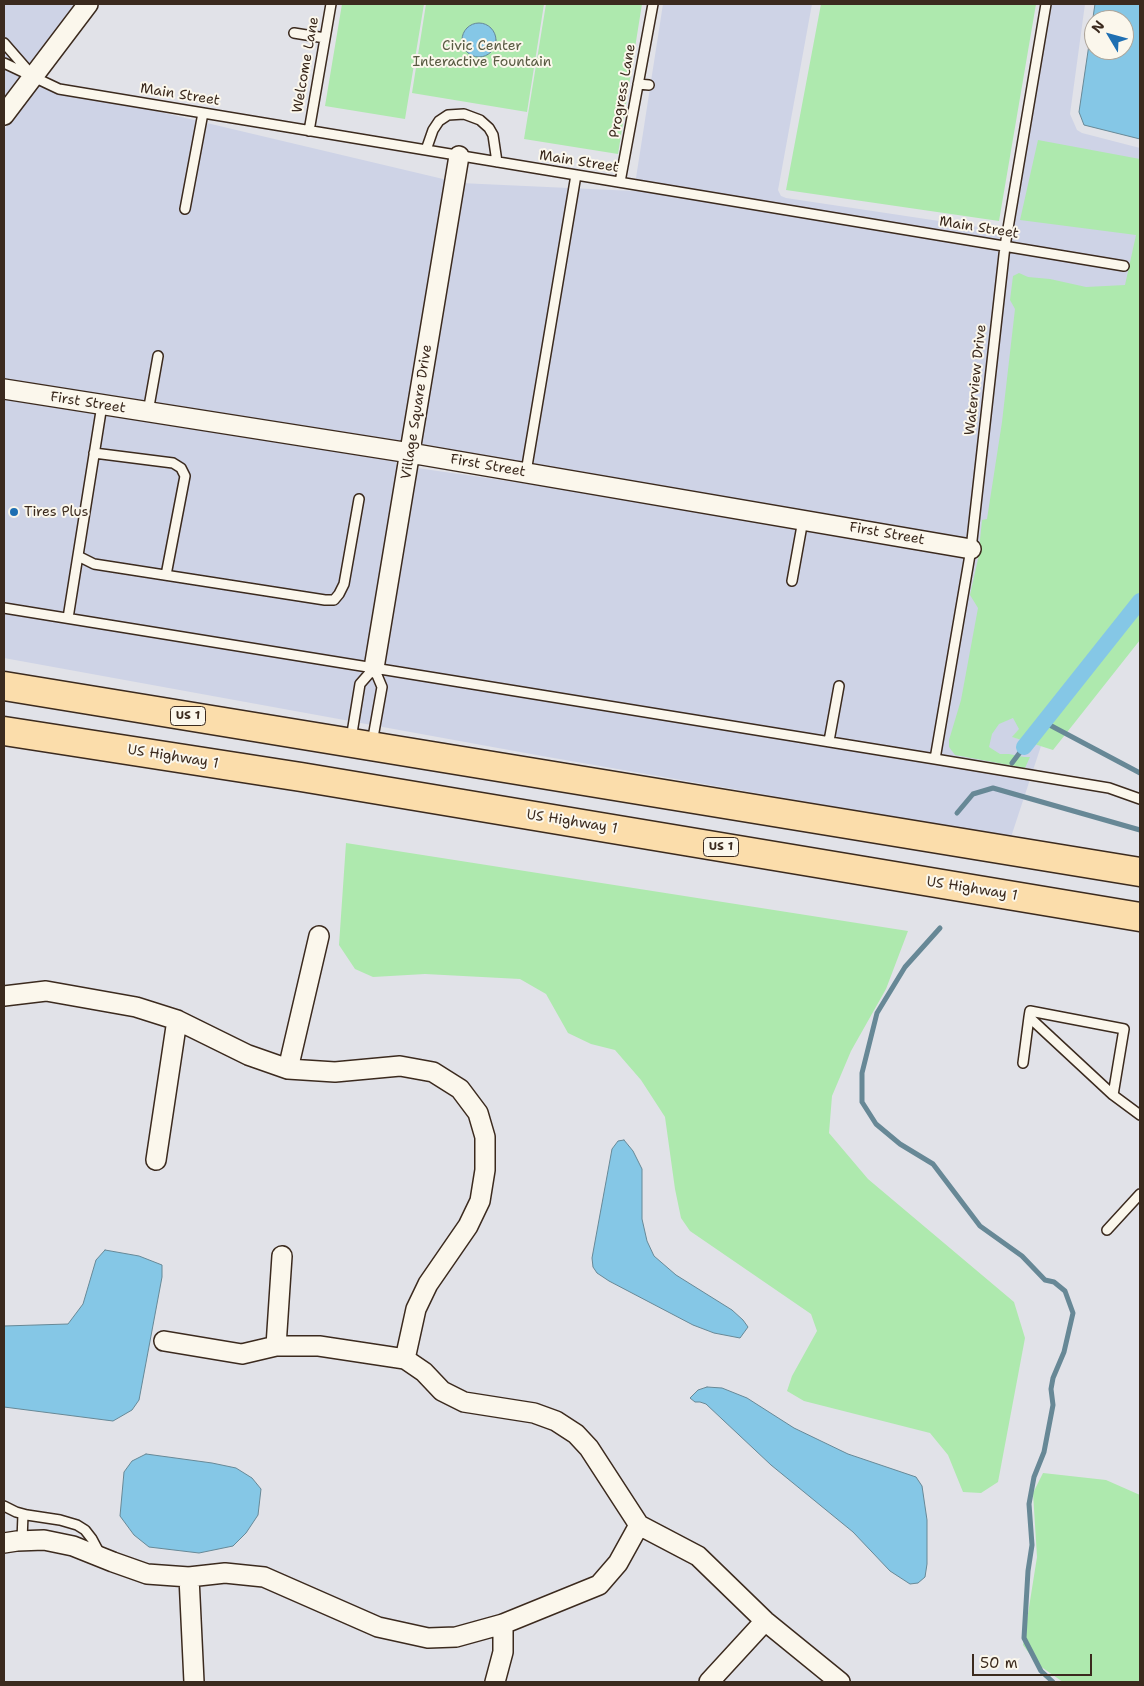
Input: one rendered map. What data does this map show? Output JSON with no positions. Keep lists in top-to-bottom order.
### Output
{
  "streets": {
    "main road": ["US 1", "US Highway 1"],
    "street": ["First Street", "Village Square Drive"],
    "lane": [
      "Welcome Lane",
      "Progress Lane",
      "Main Street",
      "Waterview Drive"
    ]
  },
  "crossings": [
    ["Welcome Lane", "Main Street"],
    ["Progress Lane", "Main Street"],
    ["Main Street", "Waterview Drive"],
    ["Main Street", "Village Square Drive"],
    ["Waterview Drive", "First Street"],
    ["First Street", "Village Square Drive"],
    ["Village Square Drive", "US 1"]
  ],
  "parks": ["Civic Center Interactive Fountain"],
  "places": ["Tires Plus"],
  "scale_bar": "50 m",
  "north": "top left"
}
